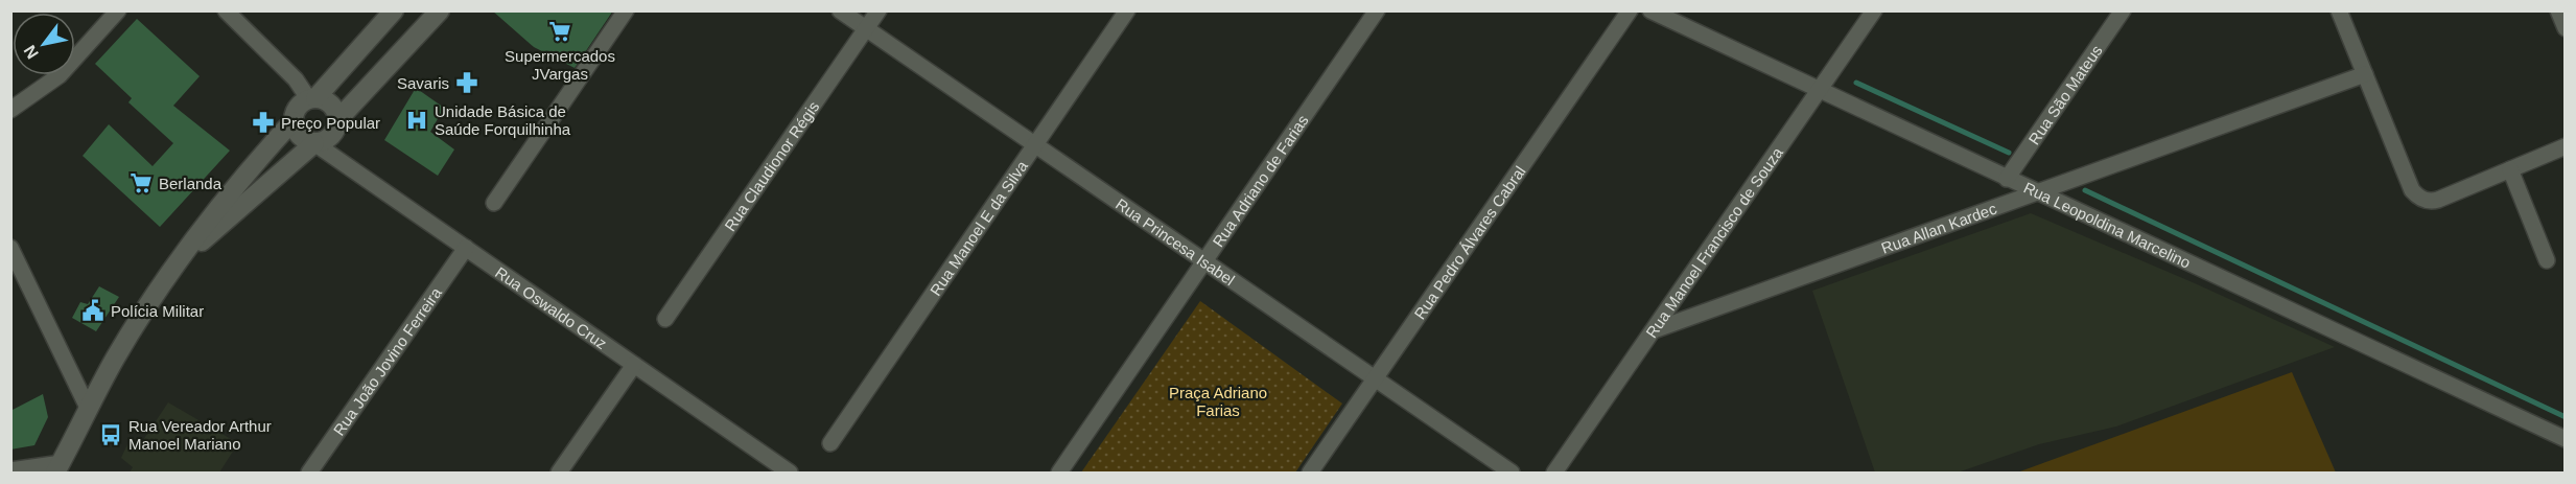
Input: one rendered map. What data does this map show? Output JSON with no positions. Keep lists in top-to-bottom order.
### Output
{
  "streets": {
    "street": [
      "Rua São Mateus",
      "Rua Claudionor Régis",
      "Rua Adriano de Farias",
      "Rua Leopoldina Marcelino",
      "Rua Manoel E da Silva",
      "Rua Allan Kardec",
      "Rua Pedro Álvares Cabral",
      "Rua Princesa Isabel",
      "Rua Manoel Francisco de Souza",
      "Rua Oswaldo Cruz",
      "Rua João Jovino Ferreira"
    ]
  },
  "crossings": [
    ["Rua São Mateus", "Rua Leopoldina Marcelino"],
    ["Rua Claudionor Régis", "Rua Princesa Isabel"],
    ["Rua Adriano de Farias", "Rua Princesa Isabel"],
    ["Rua Leopoldina Marcelino", "Rua Allan Kardec"],
    ["Rua Leopoldina Marcelino", "Rua Manoel Francisco de Souza"],
    ["Rua Manoel E da Silva", "Rua Princesa Isabel"],
    ["Rua Allan Kardec", "Rua Manoel Francisco de Souza"],
    ["Rua Pedro Álvares Cabral", "Rua Princesa Isabel"],
    ["Rua Oswaldo Cruz", "Rua João Jovino Ferreira"]
  ],
  "parks": ["Praça Adriano Farias"],
  "places": {
    "supermarket": ["Supermercados JVargas", "Berlanda"],
    "pharmacy": ["Savaris", "Preço Popular"],
    "hospital": ["Unidade Básica de Saúde Forquilhinha"],
    "public building": ["Polícia Militar"],
    "bus stop": ["Rua Vereador Arthur Manoel Mariano"]
  },
  "north": "bottom left"
}
